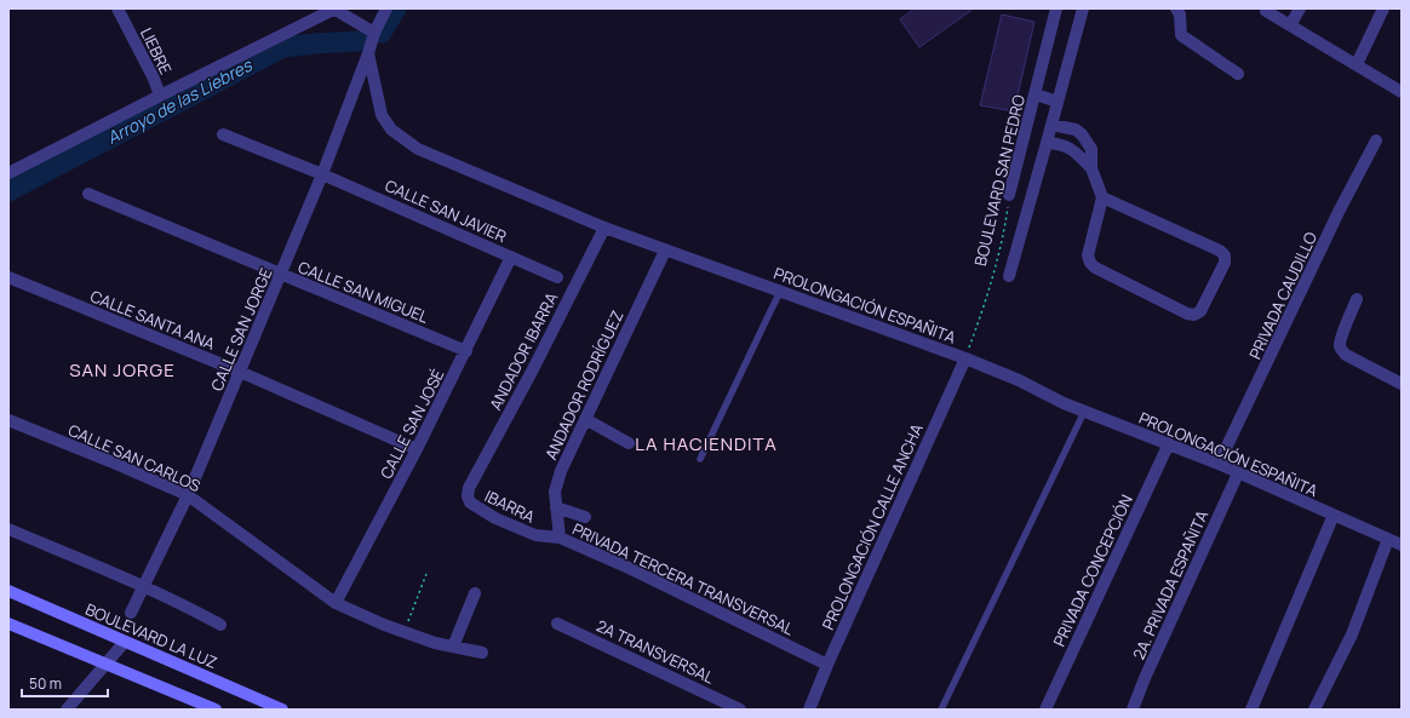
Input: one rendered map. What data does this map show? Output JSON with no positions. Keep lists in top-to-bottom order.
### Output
{
  "streets": {
    "main road": ["BOULEVARD LA LUZ"],
    "street": [
      "LIEBRE",
      "BOULEVARD SAN PEDRO",
      "CALLE SAN JAVIER",
      "CALLE SAN MIGUEL",
      "PRIVADA CAUDILLO",
      "PROLONGACIÓN ESPAÑITA",
      "CALLE SANTA ANA",
      "CALLE SAN JORGE",
      "ANDADOR IBARRA",
      "ANDADOR RODRÍGUEZ",
      "CALLE SAN JOSÉ",
      "CALLE SAN CARLOS",
      "IBARRA",
      "PROLONGACIÓN CALLE ANCHA",
      "PRIVADA CONCEPCIÓN",
      "PRIVADA TERCERA TRANSVERSAL",
      "2A. PRIVADA ESPAÑITA",
      "2A TRANSVERSAL"
    ]
  },
  "crossings": [
    ["BOULEVARD SAN PEDRO", "PROLONGACIÓN ESPAÑITA"],
    ["BOULEVARD SAN PEDRO", "PROLONGACIÓN CALLE ANCHA"],
    ["CALLE SAN JAVIER", "CALLE SAN JORGE"],
    ["CALLE SAN JAVIER", "CALLE SAN JOSÉ"],
    ["CALLE SAN MIGUEL", "CALLE SAN JORGE"],
    ["CALLE SAN MIGUEL", "CALLE SAN JOSÉ"],
    ["PRIVADA CAUDILLO", "PROLONGACIÓN ESPAÑITA"],
    ["PROLONGACIÓN ESPAÑITA", "CALLE SAN JORGE"],
    ["PROLONGACIÓN ESPAÑITA", "ANDADOR IBARRA"],
    ["PROLONGACIÓN ESPAÑITA", "ANDADOR RODRÍGUEZ"],
    ["PROLONGACIÓN ESPAÑITA", "PROLONGACIÓN CALLE ANCHA"],
    ["PROLONGACIÓN ESPAÑITA", "PRIVADA CONCEPCIÓN"],
    ["PROLONGACIÓN ESPAÑITA", "2A. PRIVADA ESPAÑITA"],
    ["CALLE SANTA ANA", "CALLE SAN JORGE"],
    ["CALLE SANTA ANA", "CALLE SAN JOSÉ"],
    ["CALLE SAN JORGE", "CALLE SAN CARLOS"],
    ["ANDADOR IBARRA", "IBARRA"],
    ["ANDADOR RODRÍGUEZ", "IBARRA"],
    ["ANDADOR RODRÍGUEZ", "PRIVADA TERCERA TRANSVERSAL"],
    ["CALLE SAN JOSÉ", "CALLE SAN CARLOS"],
    ["IBARRA", "PRIVADA TERCERA TRANSVERSAL"],
    ["PROLONGACIÓN CALLE ANCHA", "PRIVADA TERCERA TRANSVERSAL"]
  ],
  "districts": ["SAN JORGE", "LA HACIENDITA"],
  "water": ["Arroyo de las Liebres"],
  "scale_bar": "50 m"
}
